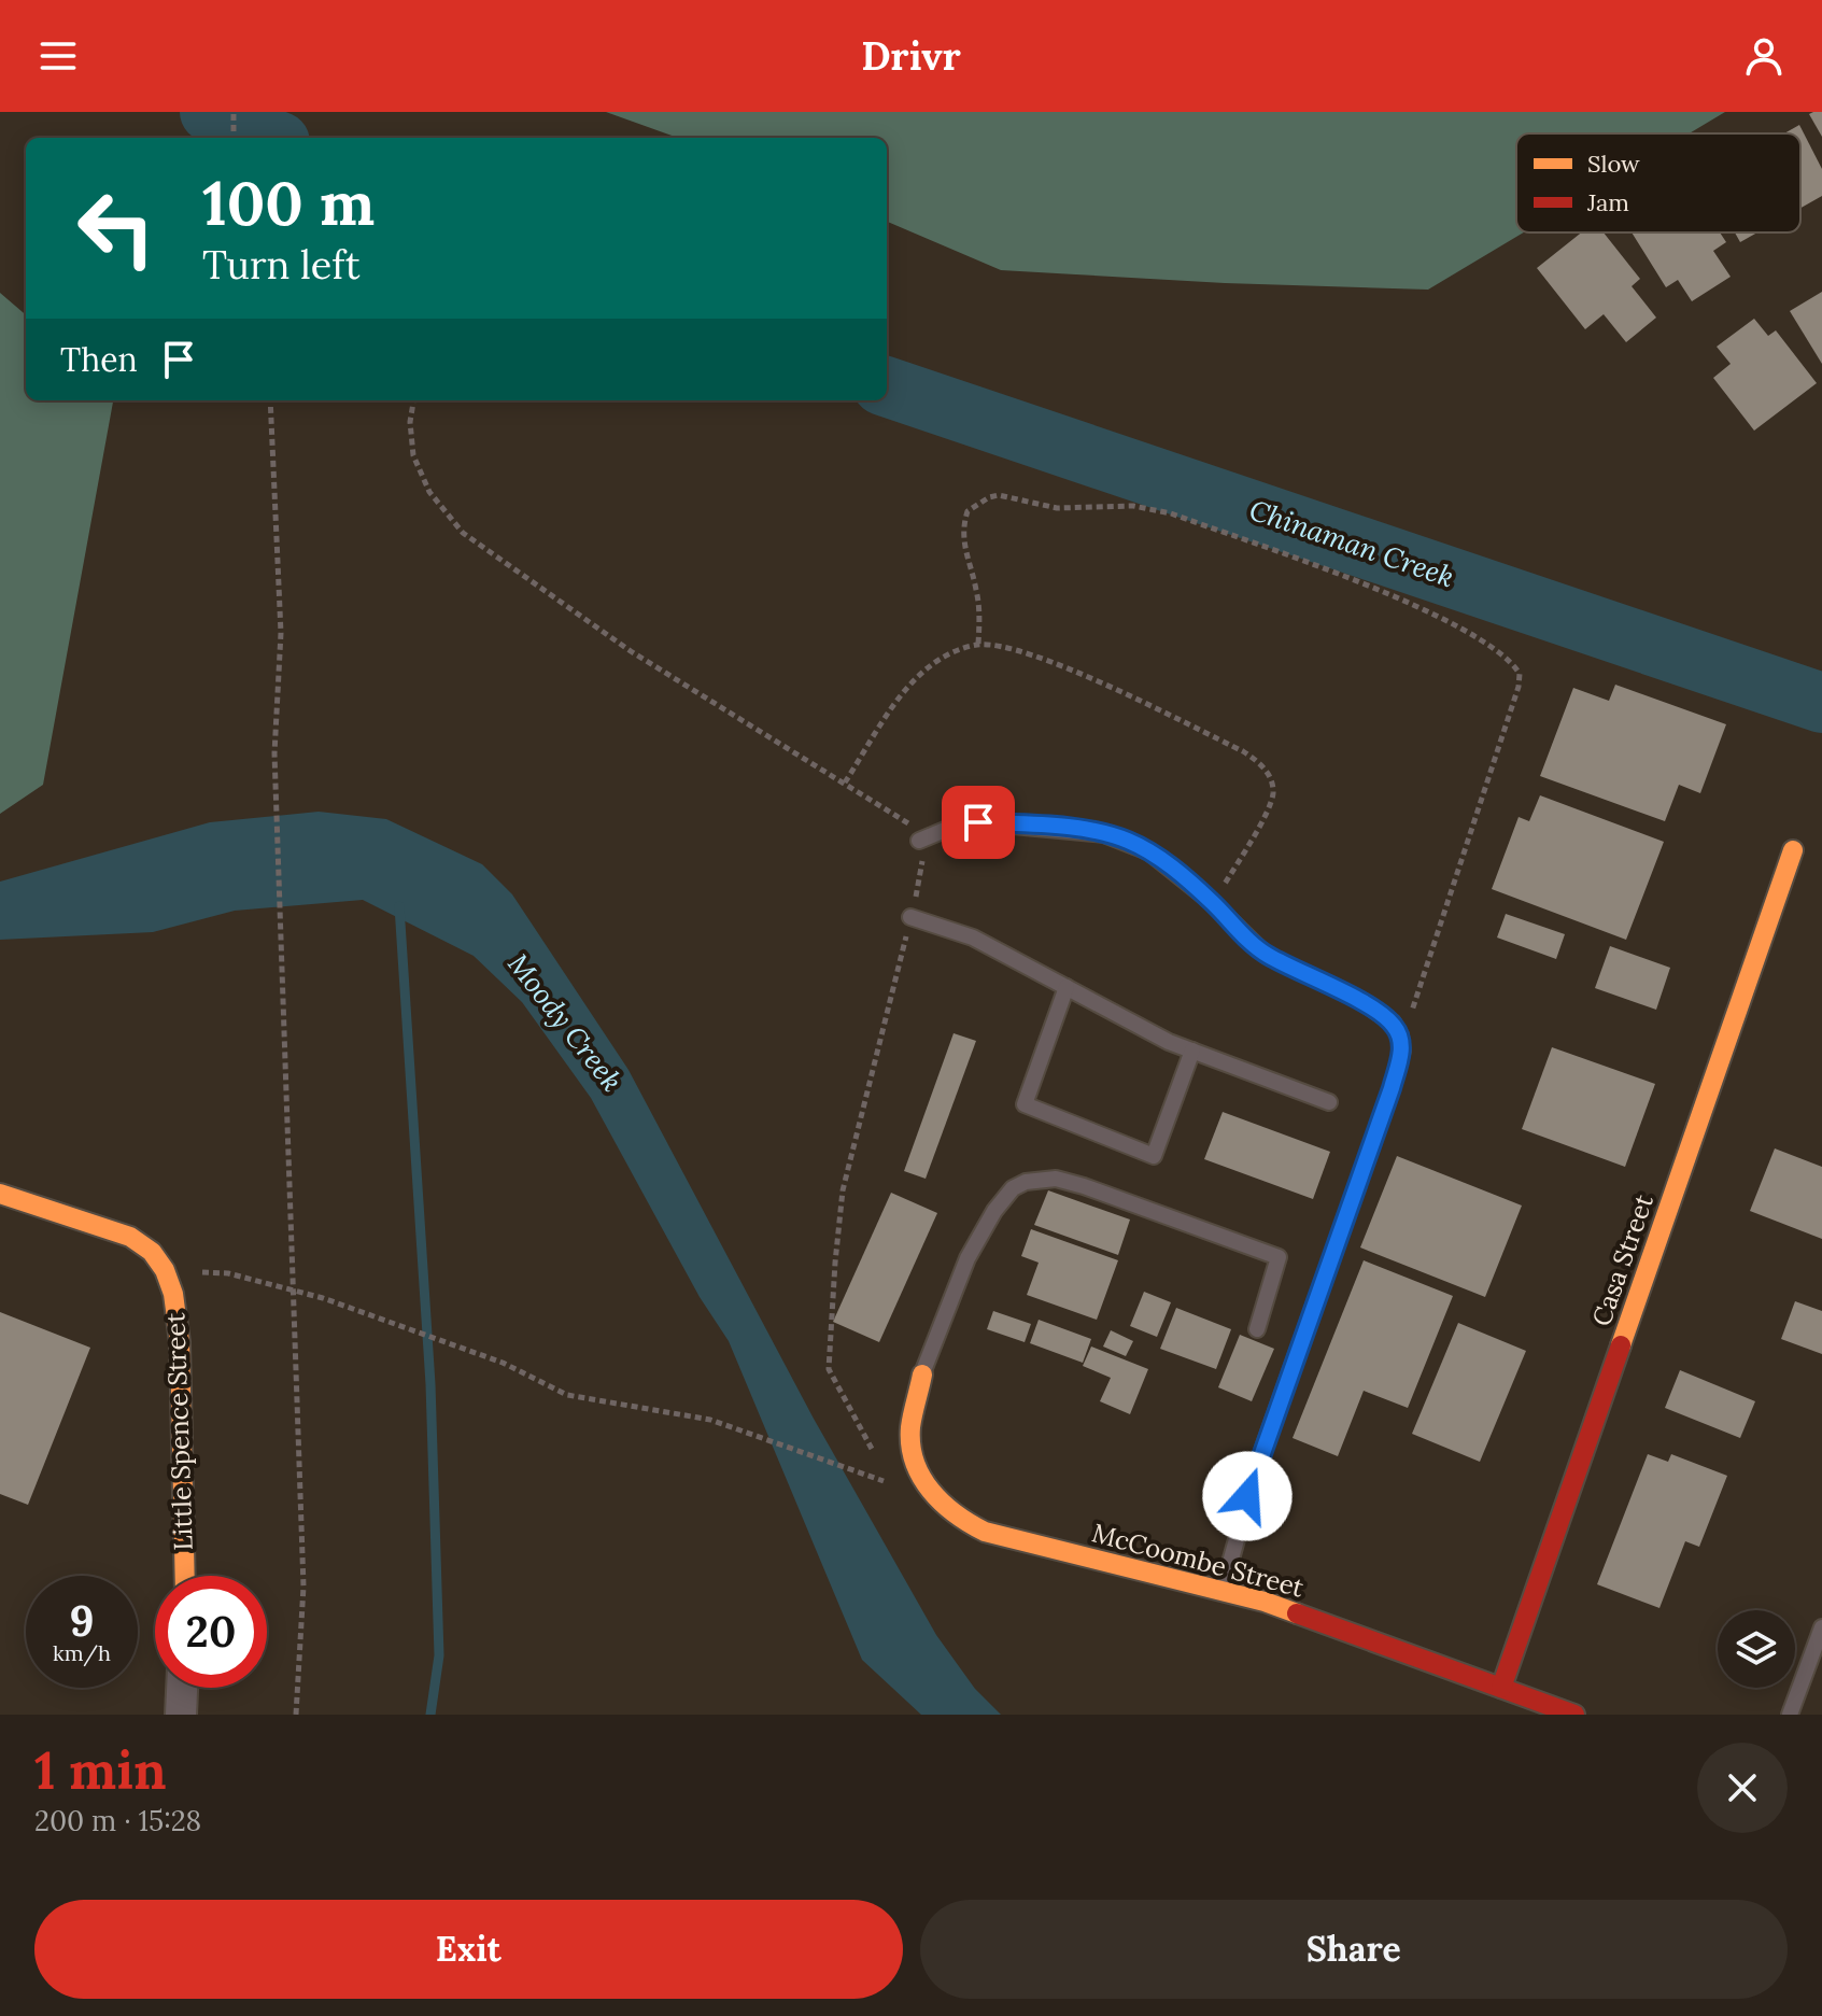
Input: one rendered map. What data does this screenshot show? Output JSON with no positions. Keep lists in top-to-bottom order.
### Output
{
  "streets": {
    "street": ["Casa Street", "Little Spence Street", "McCoombe Street"]
  },
  "crossings": [
    ["Casa Street", "McCoombe Street"]
  ],
  "water": ["Chinaman Creek", "Moody Creek"],
  "legend": ["Slow", "Jam"],
  "page": {
    "header": "Drivr",
    "turn": ["100 m", "Turn left"],
    "then": "Then",
    "speed": "9 km/h",
    "limit": "20",
    "heading": ["1 min", "200 m · 15:28"],
    "buttons": ["Exit", "Share"]
  }
}
